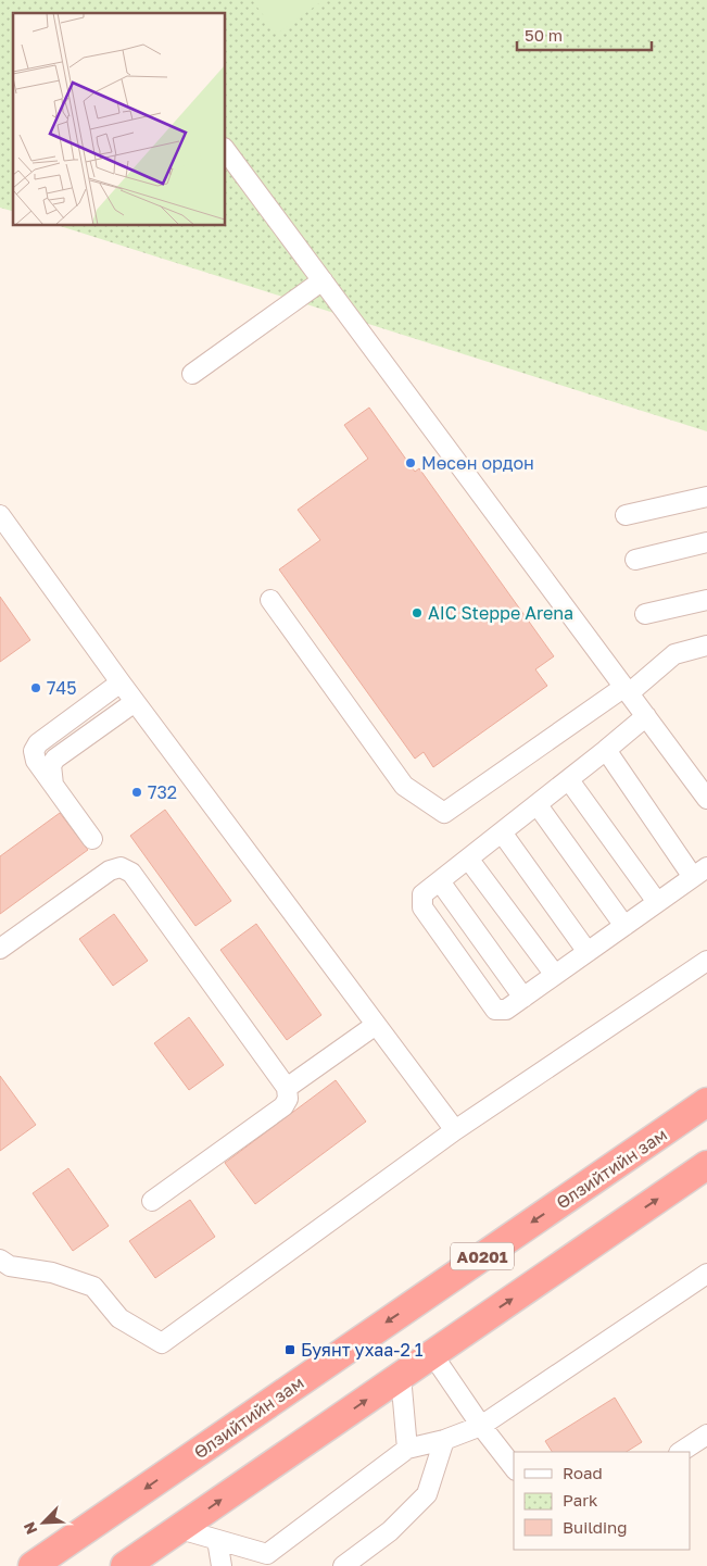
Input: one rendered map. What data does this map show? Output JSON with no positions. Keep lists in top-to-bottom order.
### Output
{
  "streets": {
    "highway": ["Өлзийтийн зам", "A0201"]
  },
  "places": {
    "other": [
      "Мөсөн ордон",
      "AIC Steppe Arena",
      "745",
      "732"
    ],
    "transit": ["Буянт ухаа-2 1"]
  },
  "legend": ["Road", "Park", "Building"],
  "scale_bar": "50 m",
  "north": "bottom left"
}
